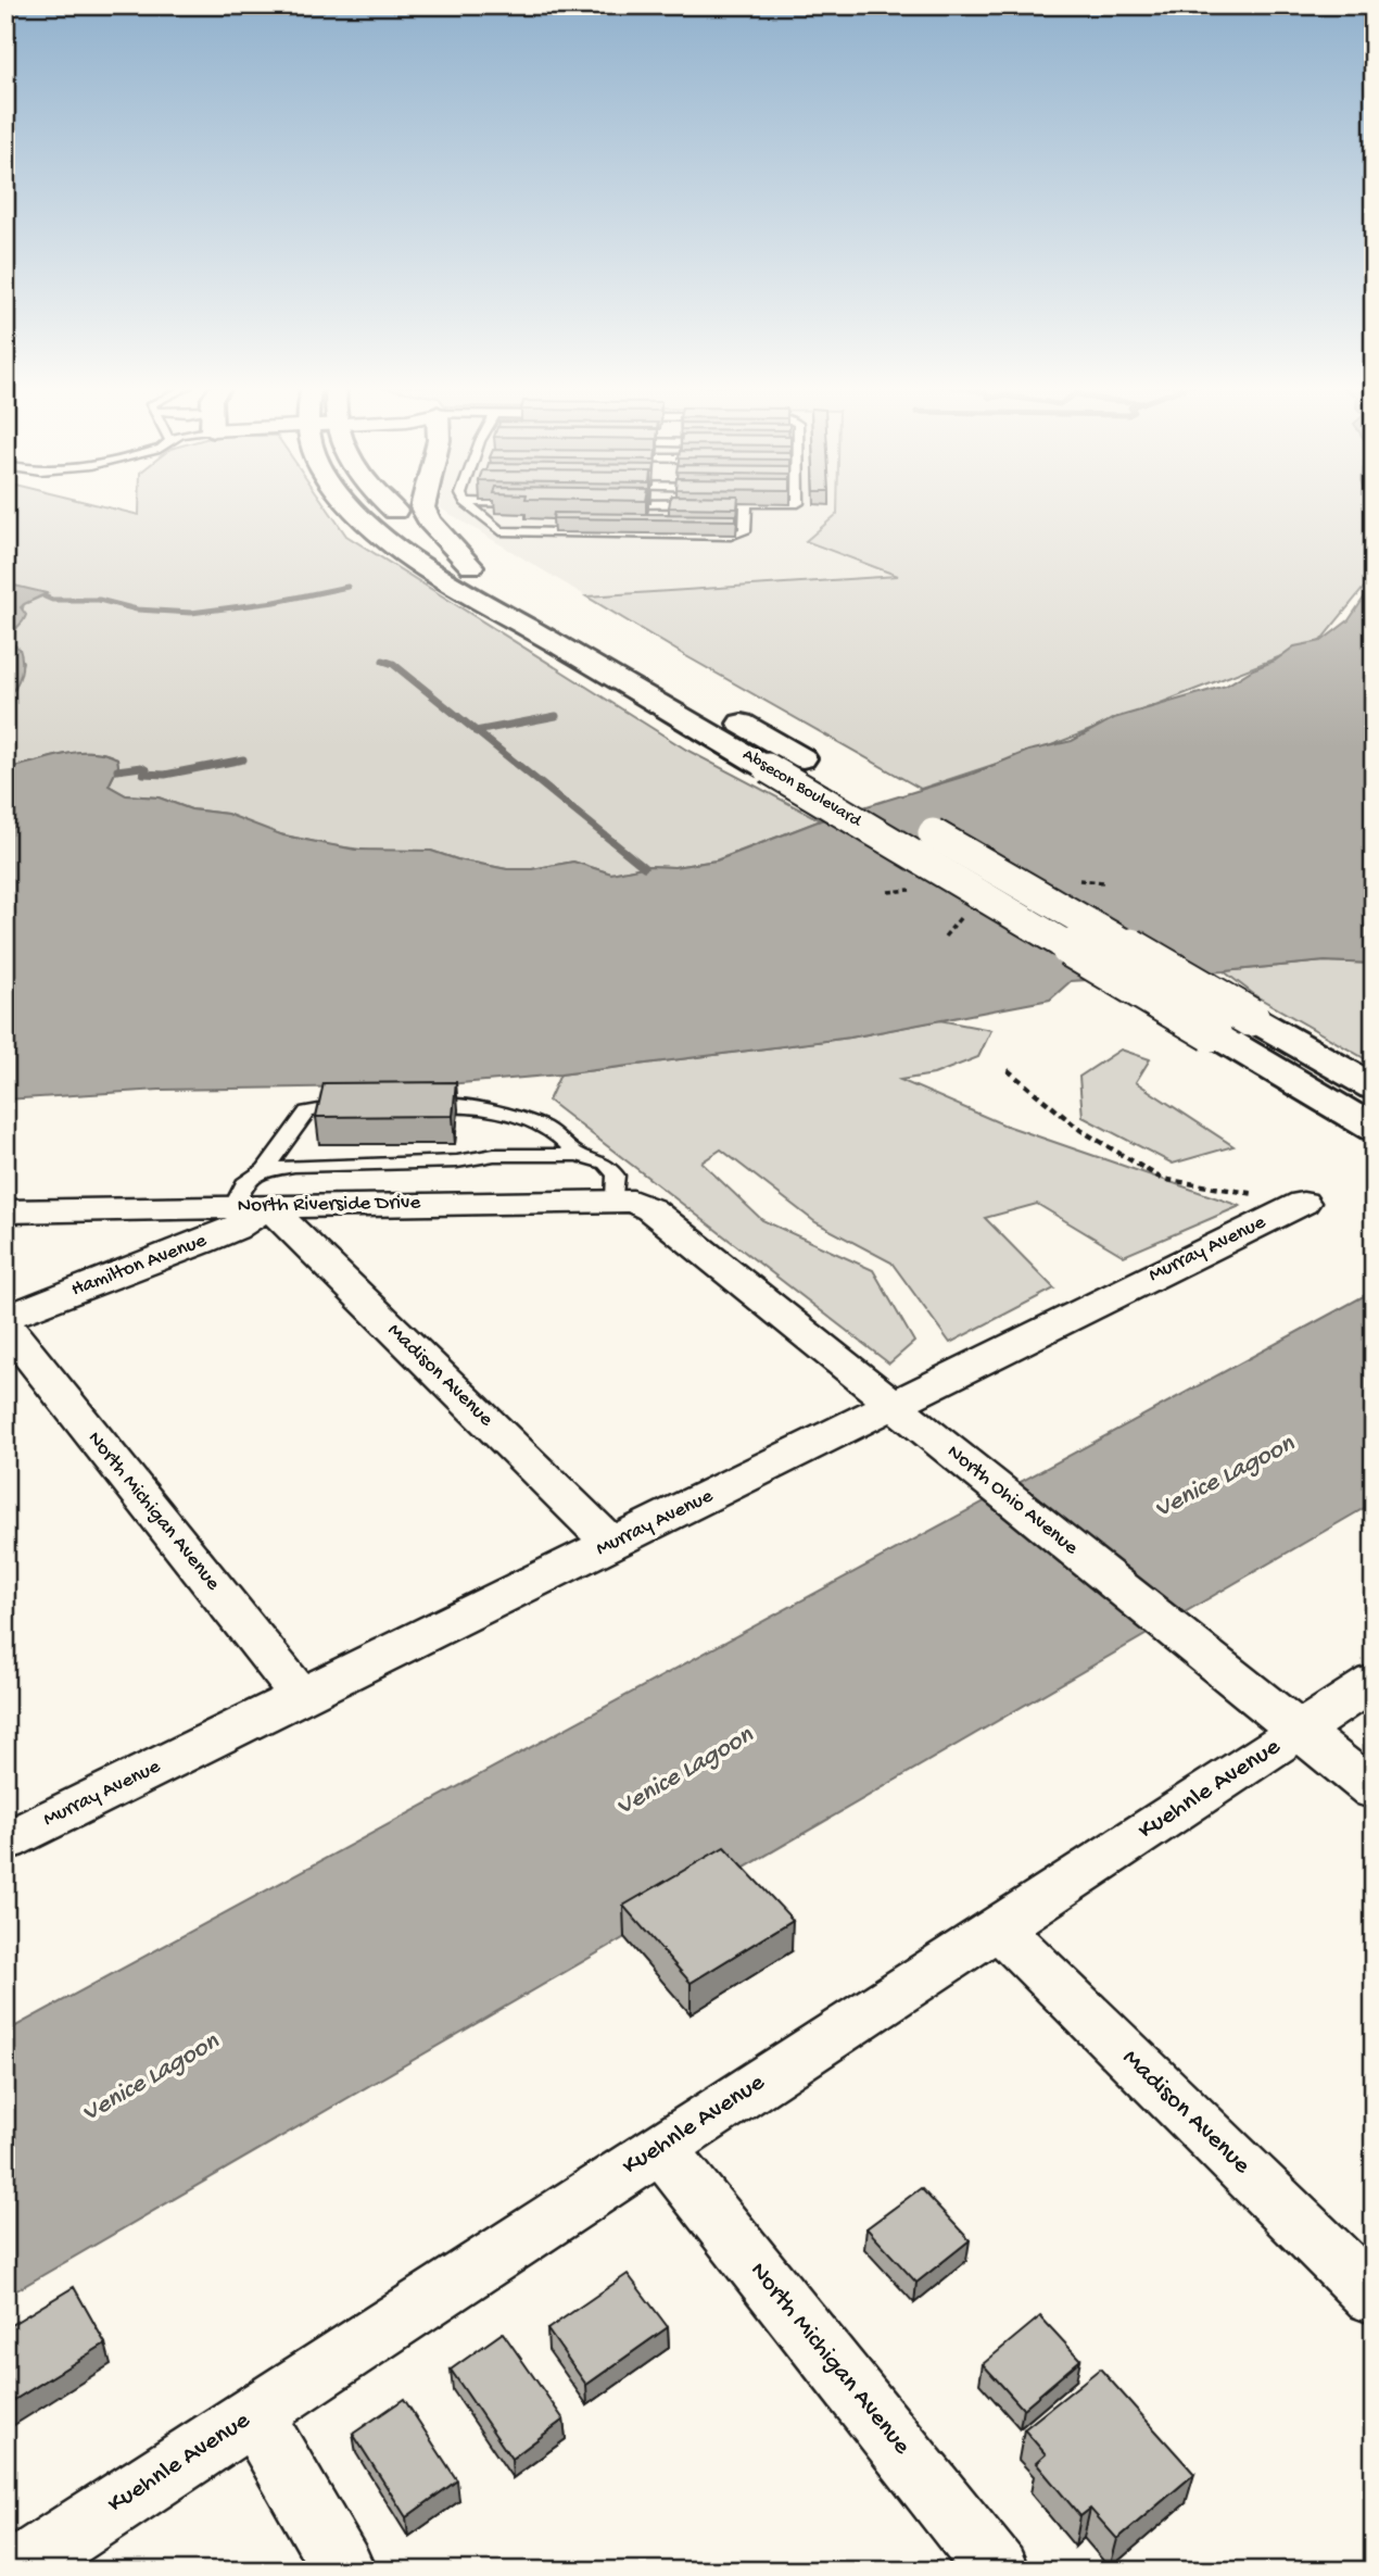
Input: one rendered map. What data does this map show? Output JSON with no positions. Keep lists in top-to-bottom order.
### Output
{
  "streets": {
    "highway": ["Absecon Boulevard"],
    "street": [
      "North Riverside Drive",
      "Murray Avenue",
      "Hamilton Avenue",
      "Madison Avenue",
      "North Ohio Avenue",
      "North Michigan Avenue",
      "Kuehnle Avenue"
    ]
  },
  "crossings": [
    ["North Riverside Drive", "Hamilton Avenue"],
    ["North Riverside Drive", "Madison Avenue"],
    ["North Riverside Drive", "North Ohio Avenue"],
    ["Murray Avenue", "Madison Avenue"],
    ["Murray Avenue", "North Ohio Avenue"],
    ["Murray Avenue", "North Michigan Avenue"],
    ["Hamilton Avenue", "Madison Avenue"],
    ["Madison Avenue", "Kuehnle Avenue"],
    ["North Ohio Avenue", "Kuehnle Avenue"],
    ["North Michigan Avenue", "Kuehnle Avenue"]
  ],
  "water": ["Venice Lagoon"]
}
